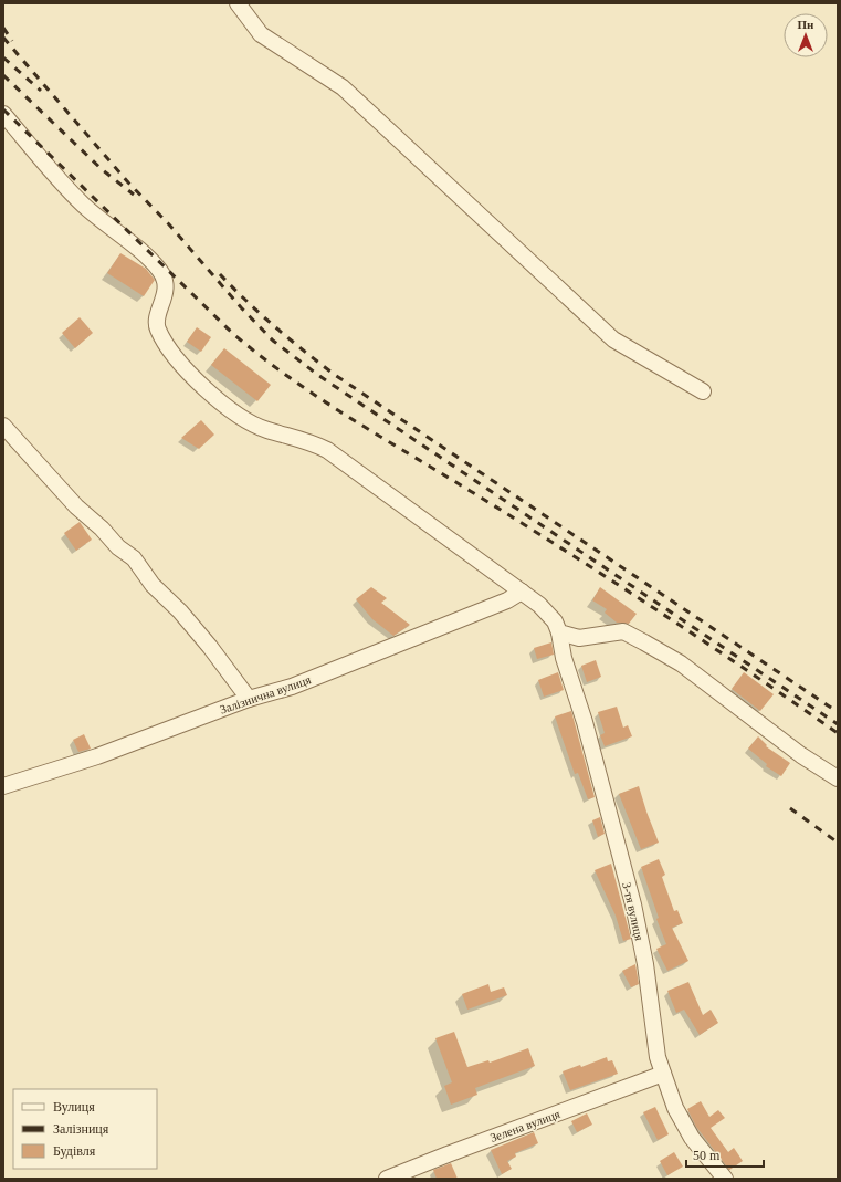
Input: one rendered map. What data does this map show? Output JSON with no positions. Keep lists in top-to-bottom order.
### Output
{
  "streets": {
    "street": ["Залізнична вулиця", "3-тя вулиця", "Зелена вулиця"]
  },
  "crossings": [
    ["3-тя вулиця", "Зелена вулиця"]
  ],
  "legend": ["Вулиця", "Залізниця", "Будівля"],
  "scale_bar": "50 m",
  "north": "top"
}
